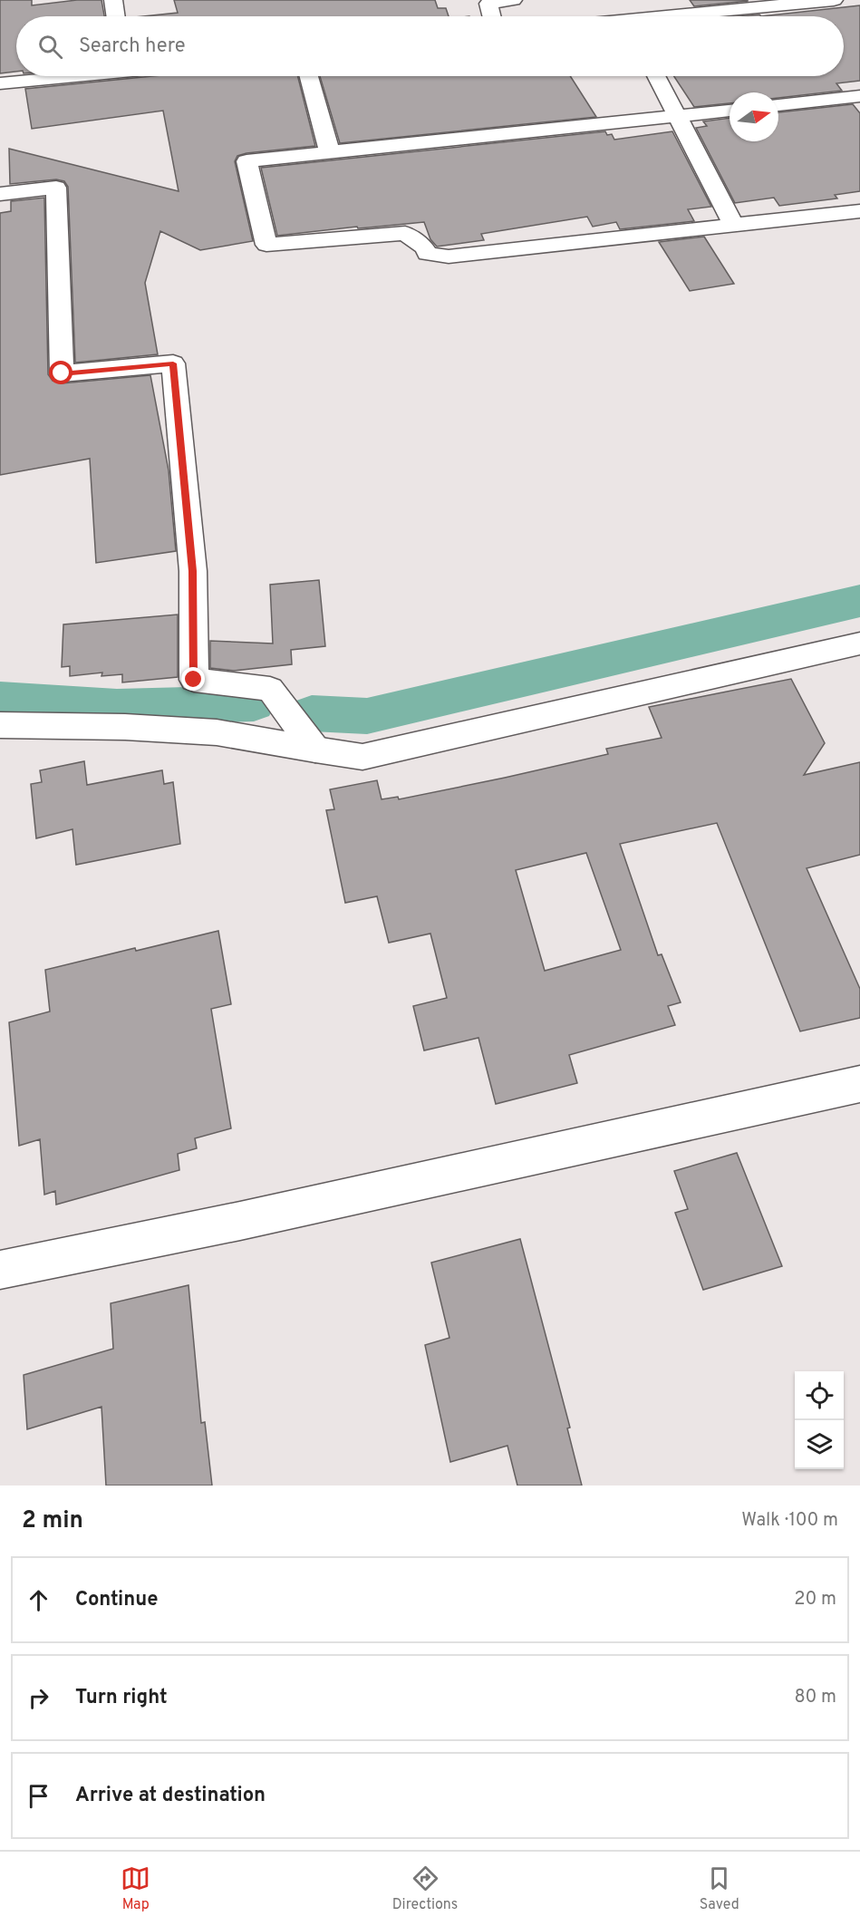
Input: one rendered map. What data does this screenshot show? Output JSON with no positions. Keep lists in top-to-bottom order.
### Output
{
  "north": "right",
  "page": {
    "search": "Search here",
    "heading": ["2 min", "Walk · 100 m"],
    "list": [
      ["Continue", "20 m"],
      ["Turn right", "80 m"],
      "Arrive at destination"
    ],
    "nav": ["Map", "Directions", "Saved"]
  }
}
